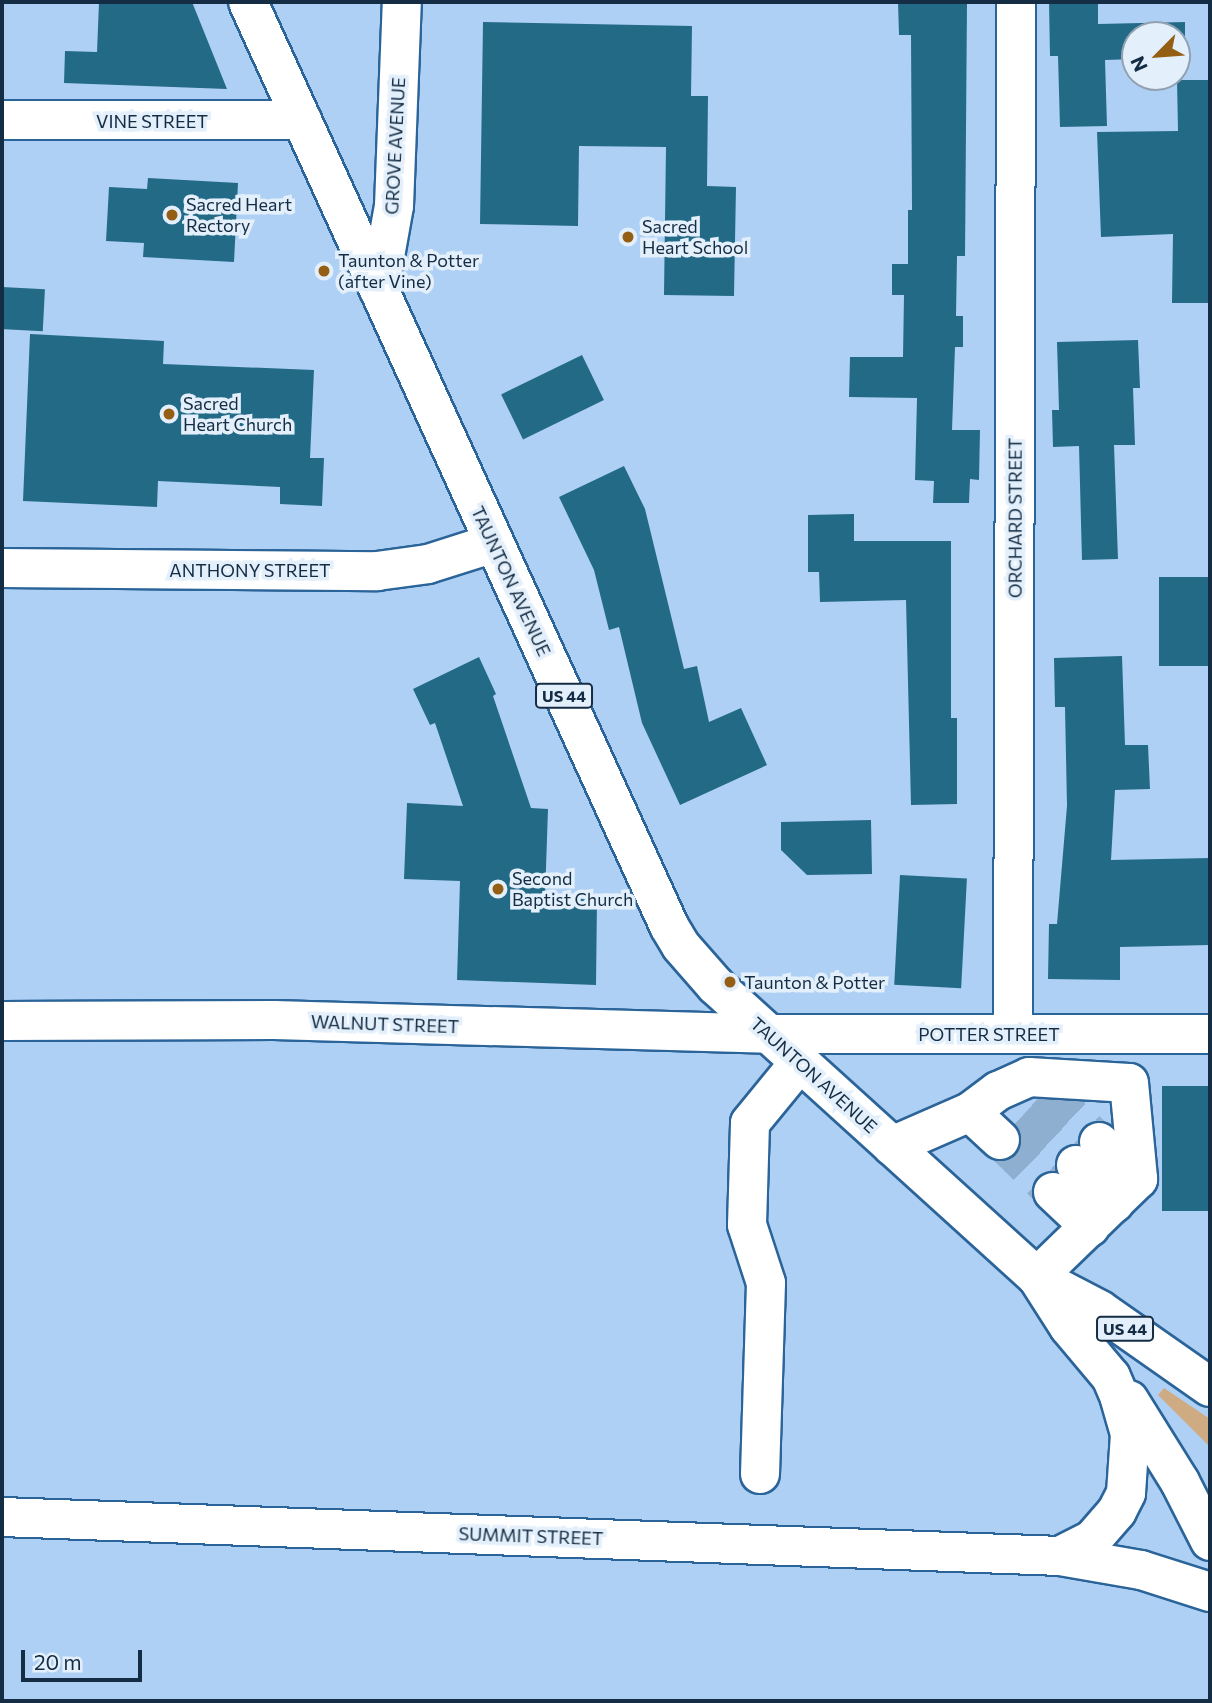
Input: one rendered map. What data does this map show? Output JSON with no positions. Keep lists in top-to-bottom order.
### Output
{
  "streets": {
    "main road": [
      "VINE STREET",
      "GROVE AVENUE",
      "ORCHARD STREET",
      "ANTHONY STREET",
      "TAUNTON AVENUE",
      "US 44",
      "WALNUT STREET",
      "POTTER STREET",
      "SUMMIT STREET"
    ]
  },
  "crossings": [
    ["VINE STREET", "TAUNTON AVENUE"],
    ["GROVE AVENUE", "TAUNTON AVENUE"],
    ["ORCHARD STREET", "POTTER STREET"],
    ["ANTHONY STREET", "TAUNTON AVENUE"],
    ["TAUNTON AVENUE", "WALNUT STREET"],
    ["TAUNTON AVENUE", "POTTER STREET"],
    ["TAUNTON AVENUE", "SUMMIT STREET"],
    ["WALNUT STREET", "POTTER STREET"]
  ],
  "places": [
    "Sacred Heart Rectory",
    "Sacred Heart School",
    "Taunton & Potter (after Vine)",
    "Sacred Heart Church",
    "Second Baptist Church",
    "Taunton & Potter"
  ],
  "scale_bar": "20 m",
  "north": "bottom left"
}
